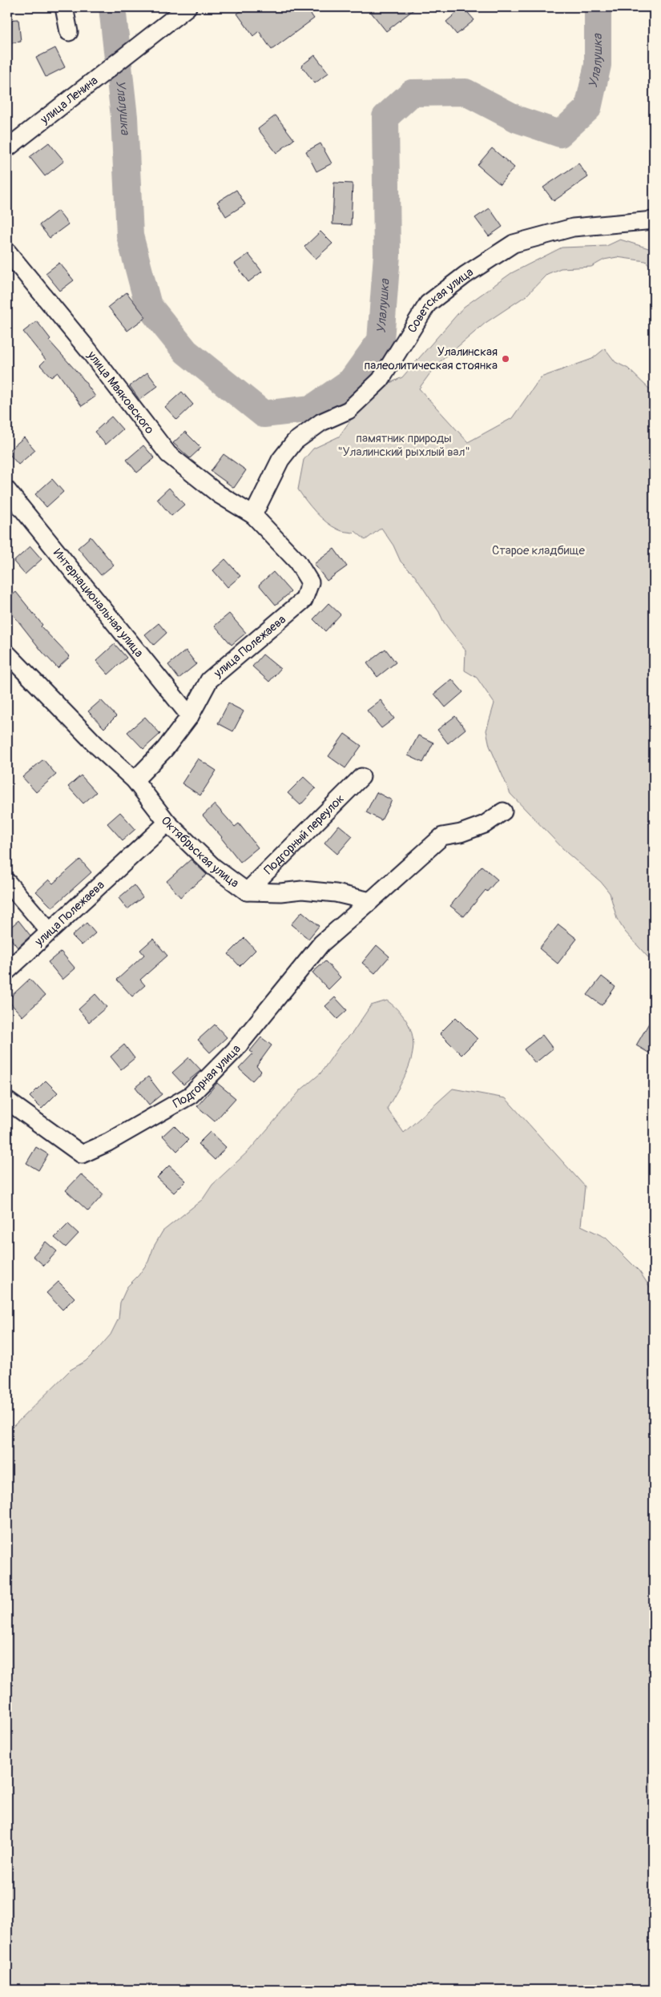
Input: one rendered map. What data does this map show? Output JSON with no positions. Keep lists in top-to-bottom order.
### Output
{
  "streets": {
    "street": [
      "улица Ленина",
      "Советская улица",
      "улица Маяковского",
      "Интернациональная улица",
      "улица Полежаева",
      "Подгорный переулок",
      "Октябрьская улица",
      "Подгорная улица"
    ]
  },
  "crossings": [
    ["Советская улица", "улица Маяковского"],
    ["Советская улица", "улица Полежаева"],
    ["улица Маяковского", "улица Полежаева"],
    ["Интернациональная улица", "улица Полежаева"],
    ["улица Полежаева", "Октябрьская улица"],
    ["Подгорный переулок", "Октябрьская улица"],
    ["Октябрьская улица", "Подгорная улица"]
  ],
  "water": ["Улалушка"],
  "parks": ["памятник природы \"Улалинский рыхлый вал\"", "Старое кладбище"],
  "places": ["Улалинская палеолитическая стоянка"]
}
